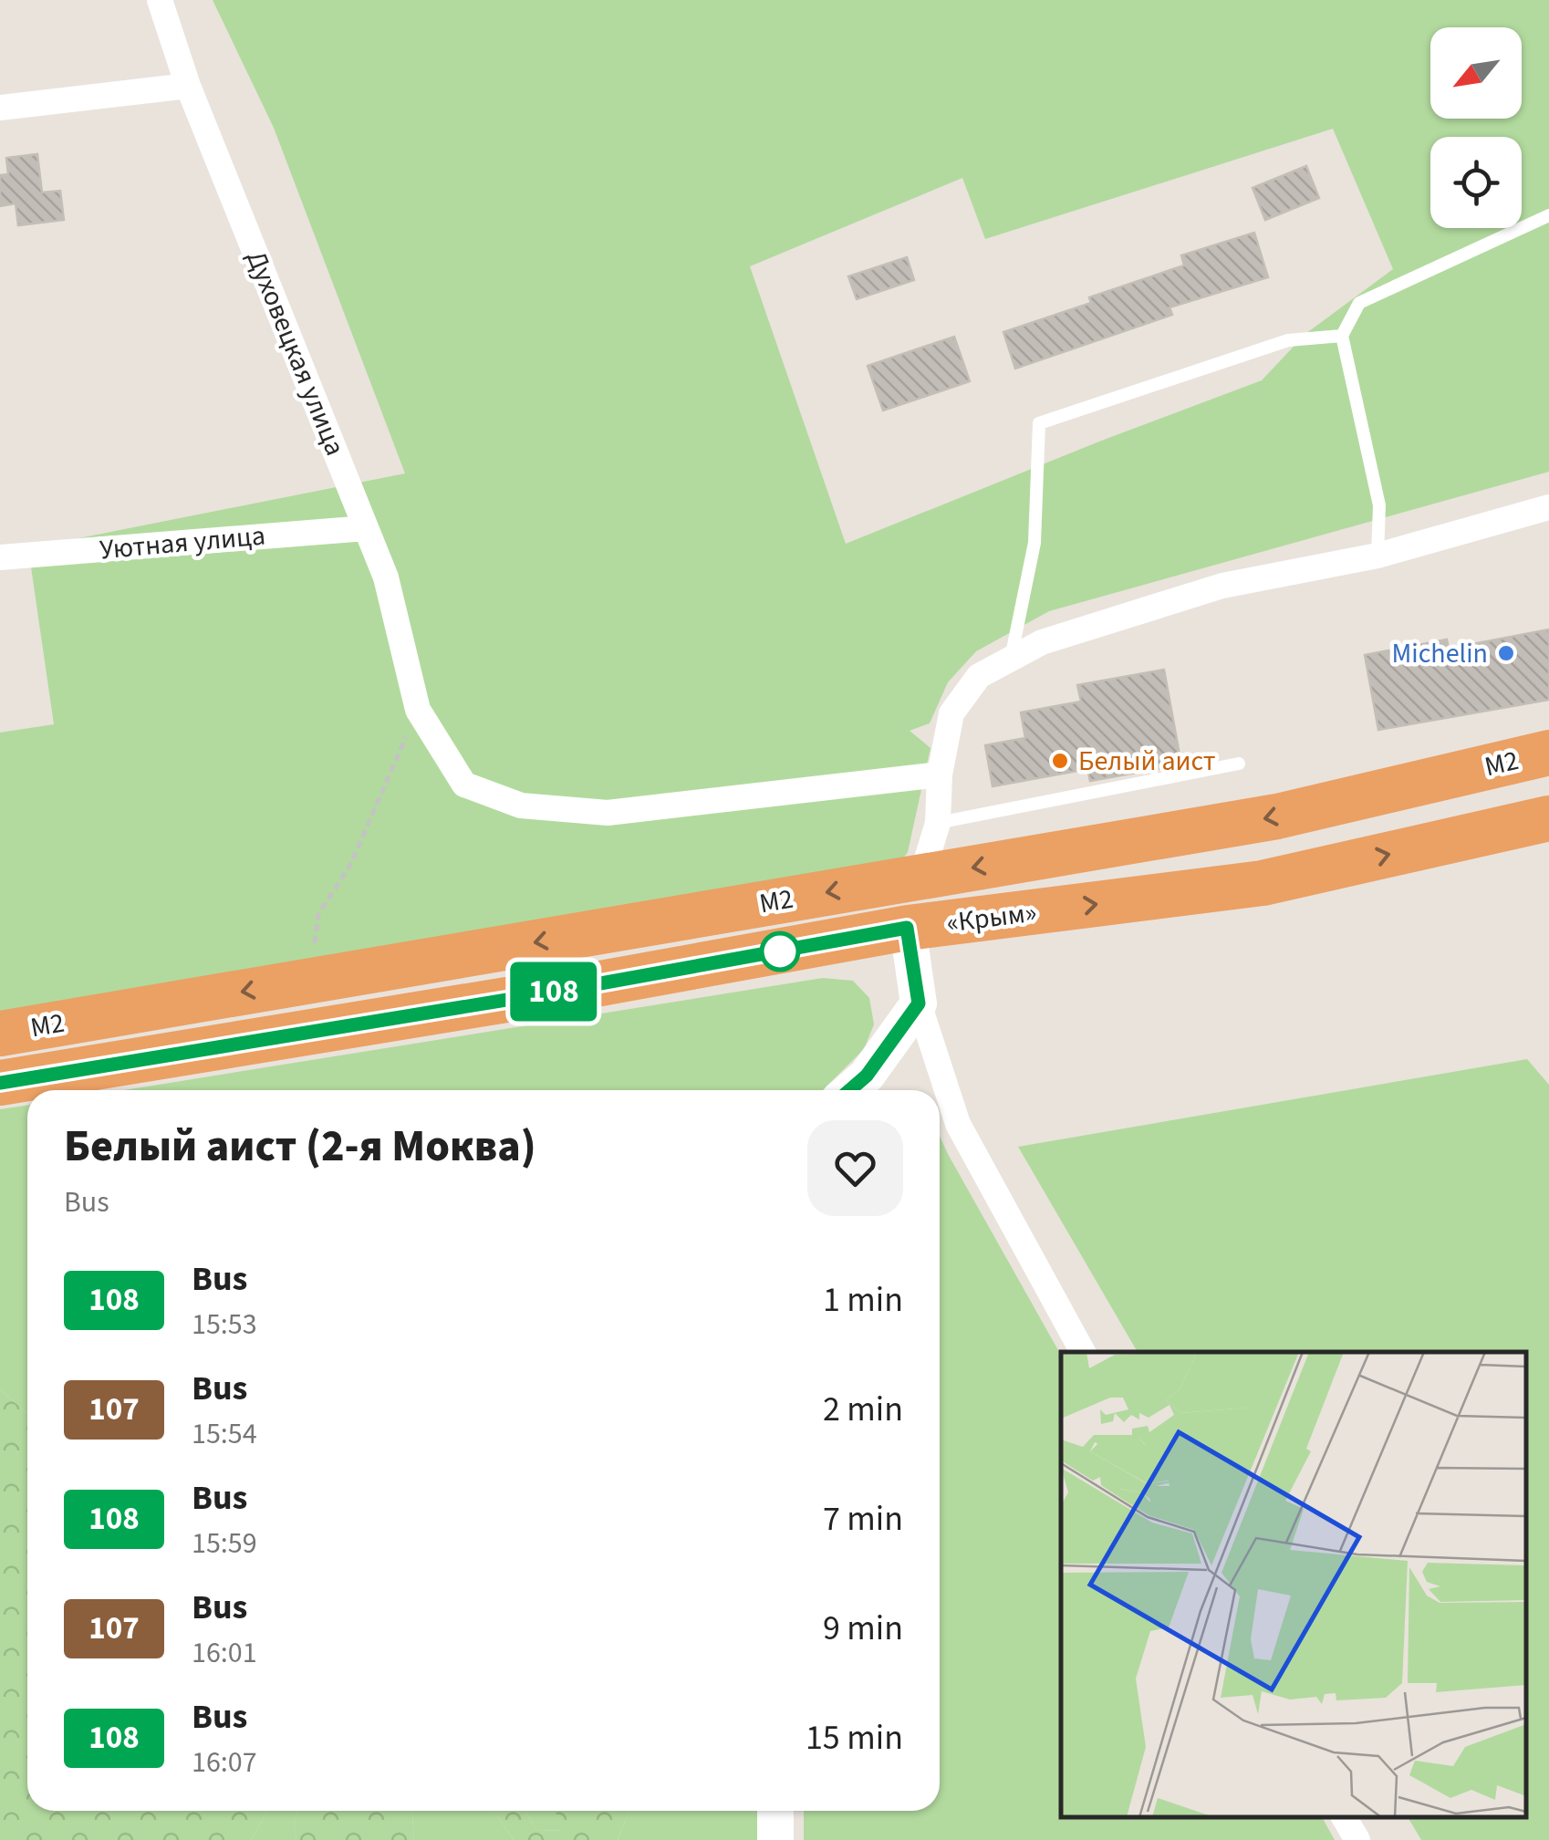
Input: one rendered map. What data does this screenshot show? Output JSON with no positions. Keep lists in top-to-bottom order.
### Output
{
  "streets": {
    "highway": ["М2", "«Крым»"],
    "street": ["Духовецкая улица", "Уютная улица"]
  },
  "crossings": [
    ["Духовецкая улица", "Уютная улица"]
  ],
  "one_way": ["М2", "«Крым»"],
  "places": ["Michelin", "Белый аист"],
  "lines": ["bus line 108"],
  "north": "bottom left",
  "page": {
    "on_map": "108",
    "heading": ["Белый аист (2-я Моква)", "Bus"],
    "list": [
      {
        "mark": "108",
        "name": "Bus",
        "note": "15:53",
        "value": "1 min"
      },
      {
        "mark": "107",
        "name": "Bus",
        "note": "15:54",
        "value": "2 min"
      },
      {
        "mark": "108",
        "name": "Bus",
        "note": "15:59",
        "value": "7 min"
      },
      {
        "mark": "107",
        "name": "Bus",
        "note": "16:01",
        "value": "9 min"
      },
      {
        "mark": "108",
        "name": "Bus",
        "note": "16:07",
        "value": "15 min"
      }
    ]
  }
}
